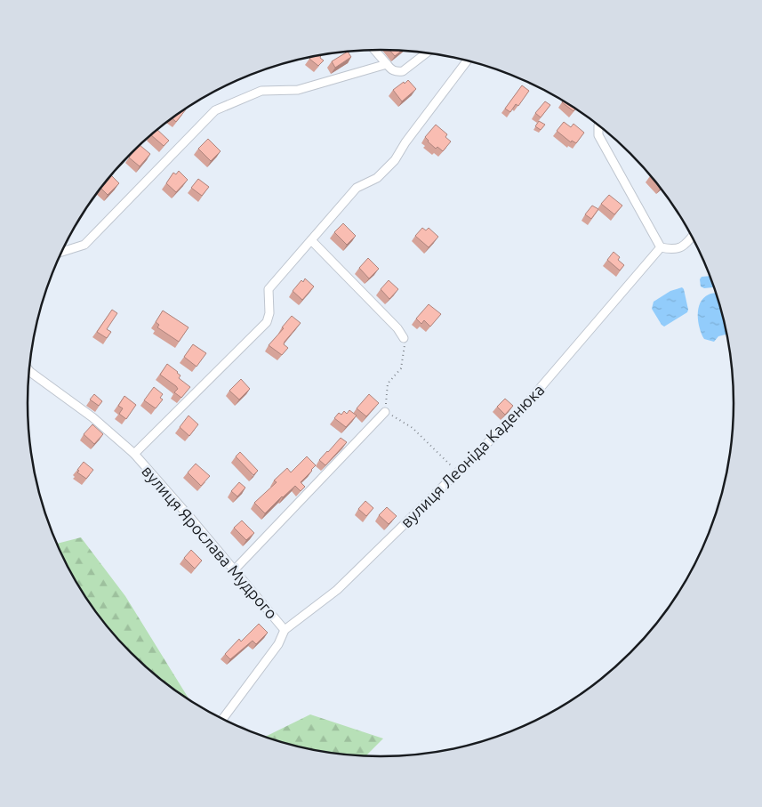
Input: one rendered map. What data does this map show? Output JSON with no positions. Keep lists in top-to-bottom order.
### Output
{
  "streets": {
    "street": ["вулиця Леоніда Каденюка", "вулиця Ярослава Мудрого"]
  },
  "crossings": [
    ["вулиця Леоніда Каденюка", "вулиця Ярослава Мудрого"]
  ]
}
